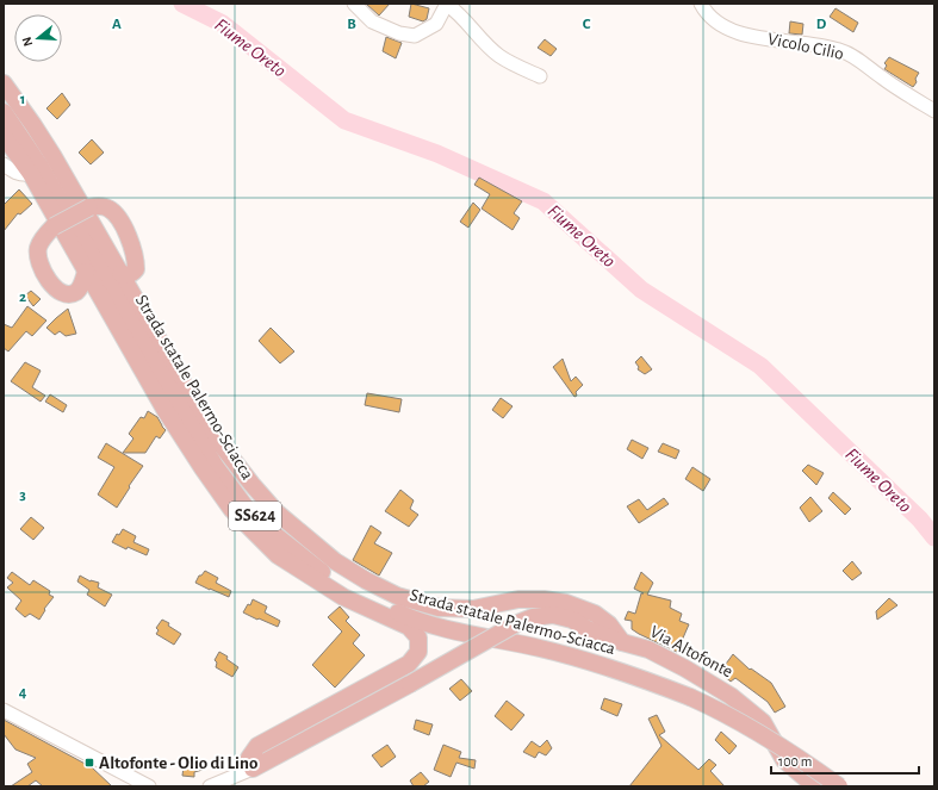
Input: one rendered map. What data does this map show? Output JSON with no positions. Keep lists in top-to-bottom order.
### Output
{
  "streets": {
    "main road": ["Strada statale Palermo-Sciacca", "SS624", "Via Altofonte"],
    "street": ["Vicolo Cilio"]
  },
  "water": ["Fiume Oreto"],
  "places": {
    "transit": ["Altofonte - Olio di Lino"]
  },
  "scale_bar": "100 m",
  "north": "left",
  "grid": {
    "columns": [
      "A",
      "B",
      "C",
      "D"
    ],
    "rows": [
      "1",
      "2",
      "3",
      "4"
    ]
  }
}
